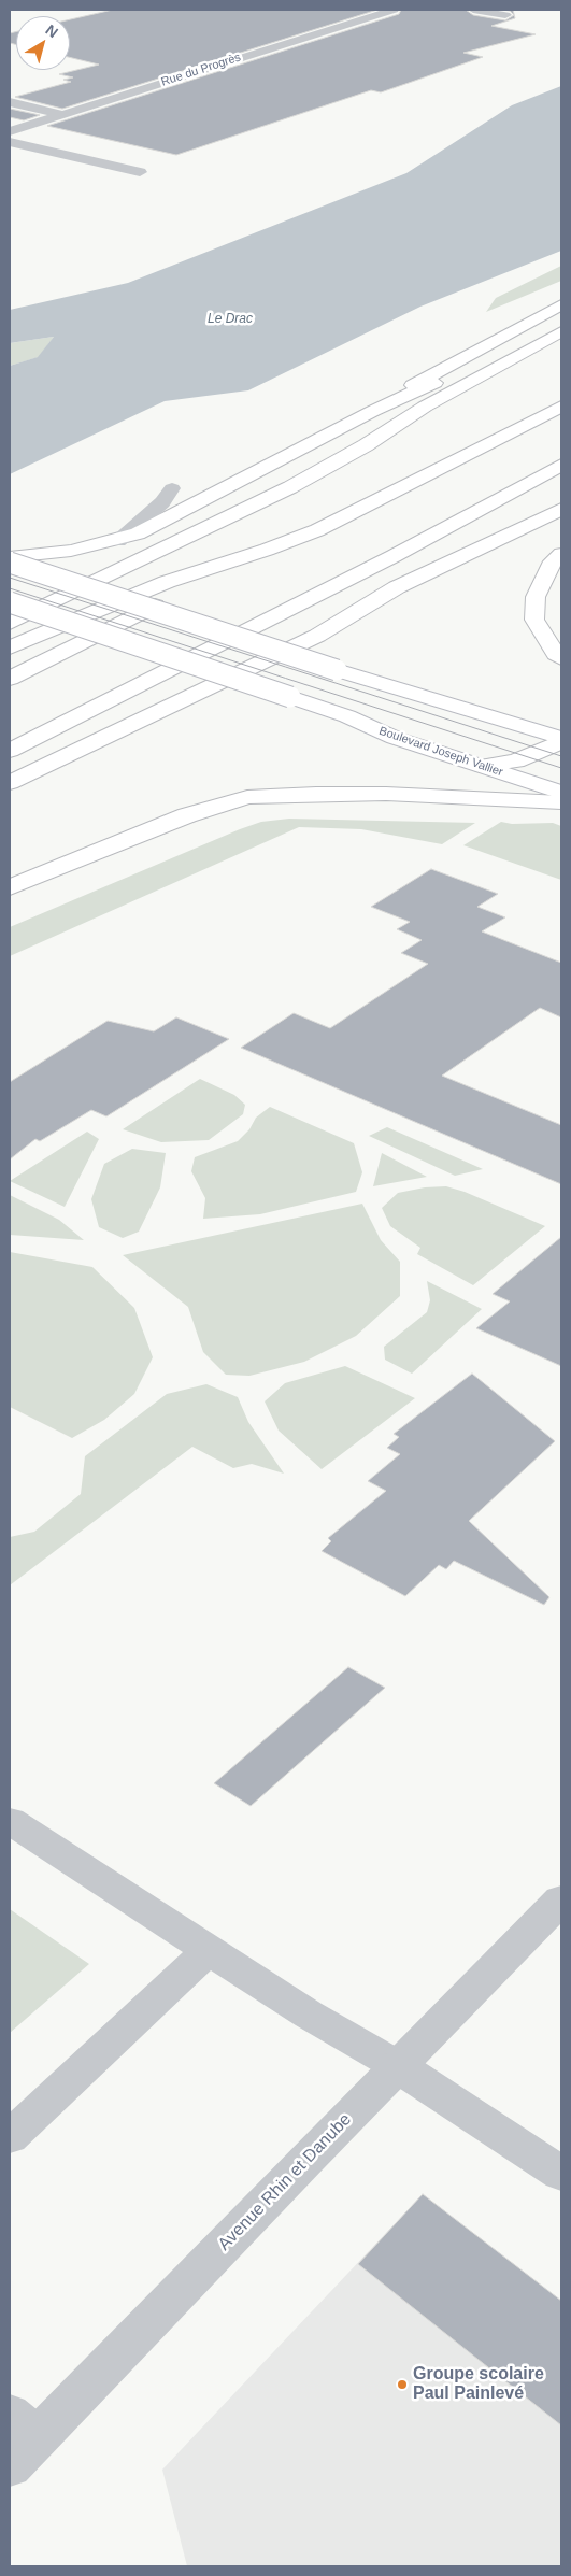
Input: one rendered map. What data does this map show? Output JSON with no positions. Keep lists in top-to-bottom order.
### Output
{
  "streets": {
    "main road": ["Boulevard Joseph Vallier"],
    "street": ["Rue du Progrès", "Avenue Rhin et Danube"]
  },
  "water": ["Le Drac"],
  "places": ["Groupe scolaire Paul Painlevé"],
  "north": "top right"
}
